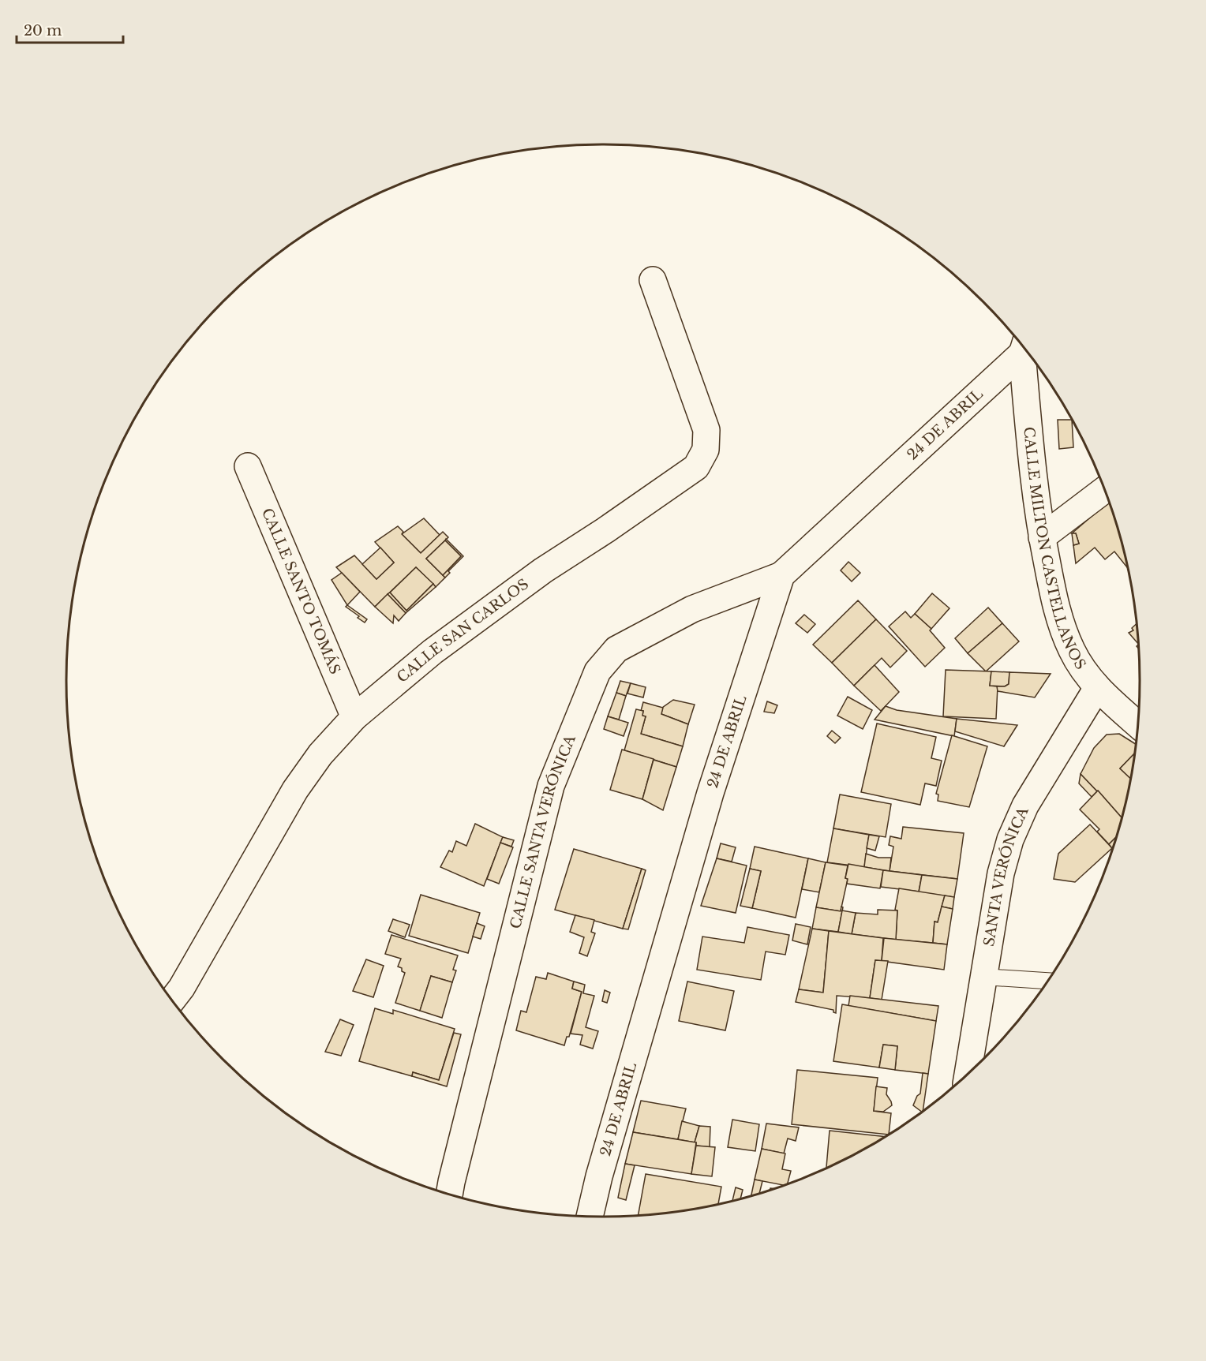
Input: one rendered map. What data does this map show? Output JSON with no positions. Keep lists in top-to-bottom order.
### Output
{
  "streets": {
    "street": [
      "24 DE ABRIL",
      "CALLE MILTON CASTELLANOS",
      "CALLE SANTO TOMÁS",
      "CALLE SAN CARLOS",
      "CALLE SANTA VERÓNICA",
      "SANTA VERÓNICA"
    ]
  },
  "crossings": [
    ["24 DE ABRIL", "CALLE SANTA VERÓNICA"],
    ["CALLE MILTON CASTELLANOS", "SANTA VERÓNICA"],
    ["CALLE SANTO TOMÁS", "CALLE SAN CARLOS"]
  ],
  "scale_bar": "20 m"
}
